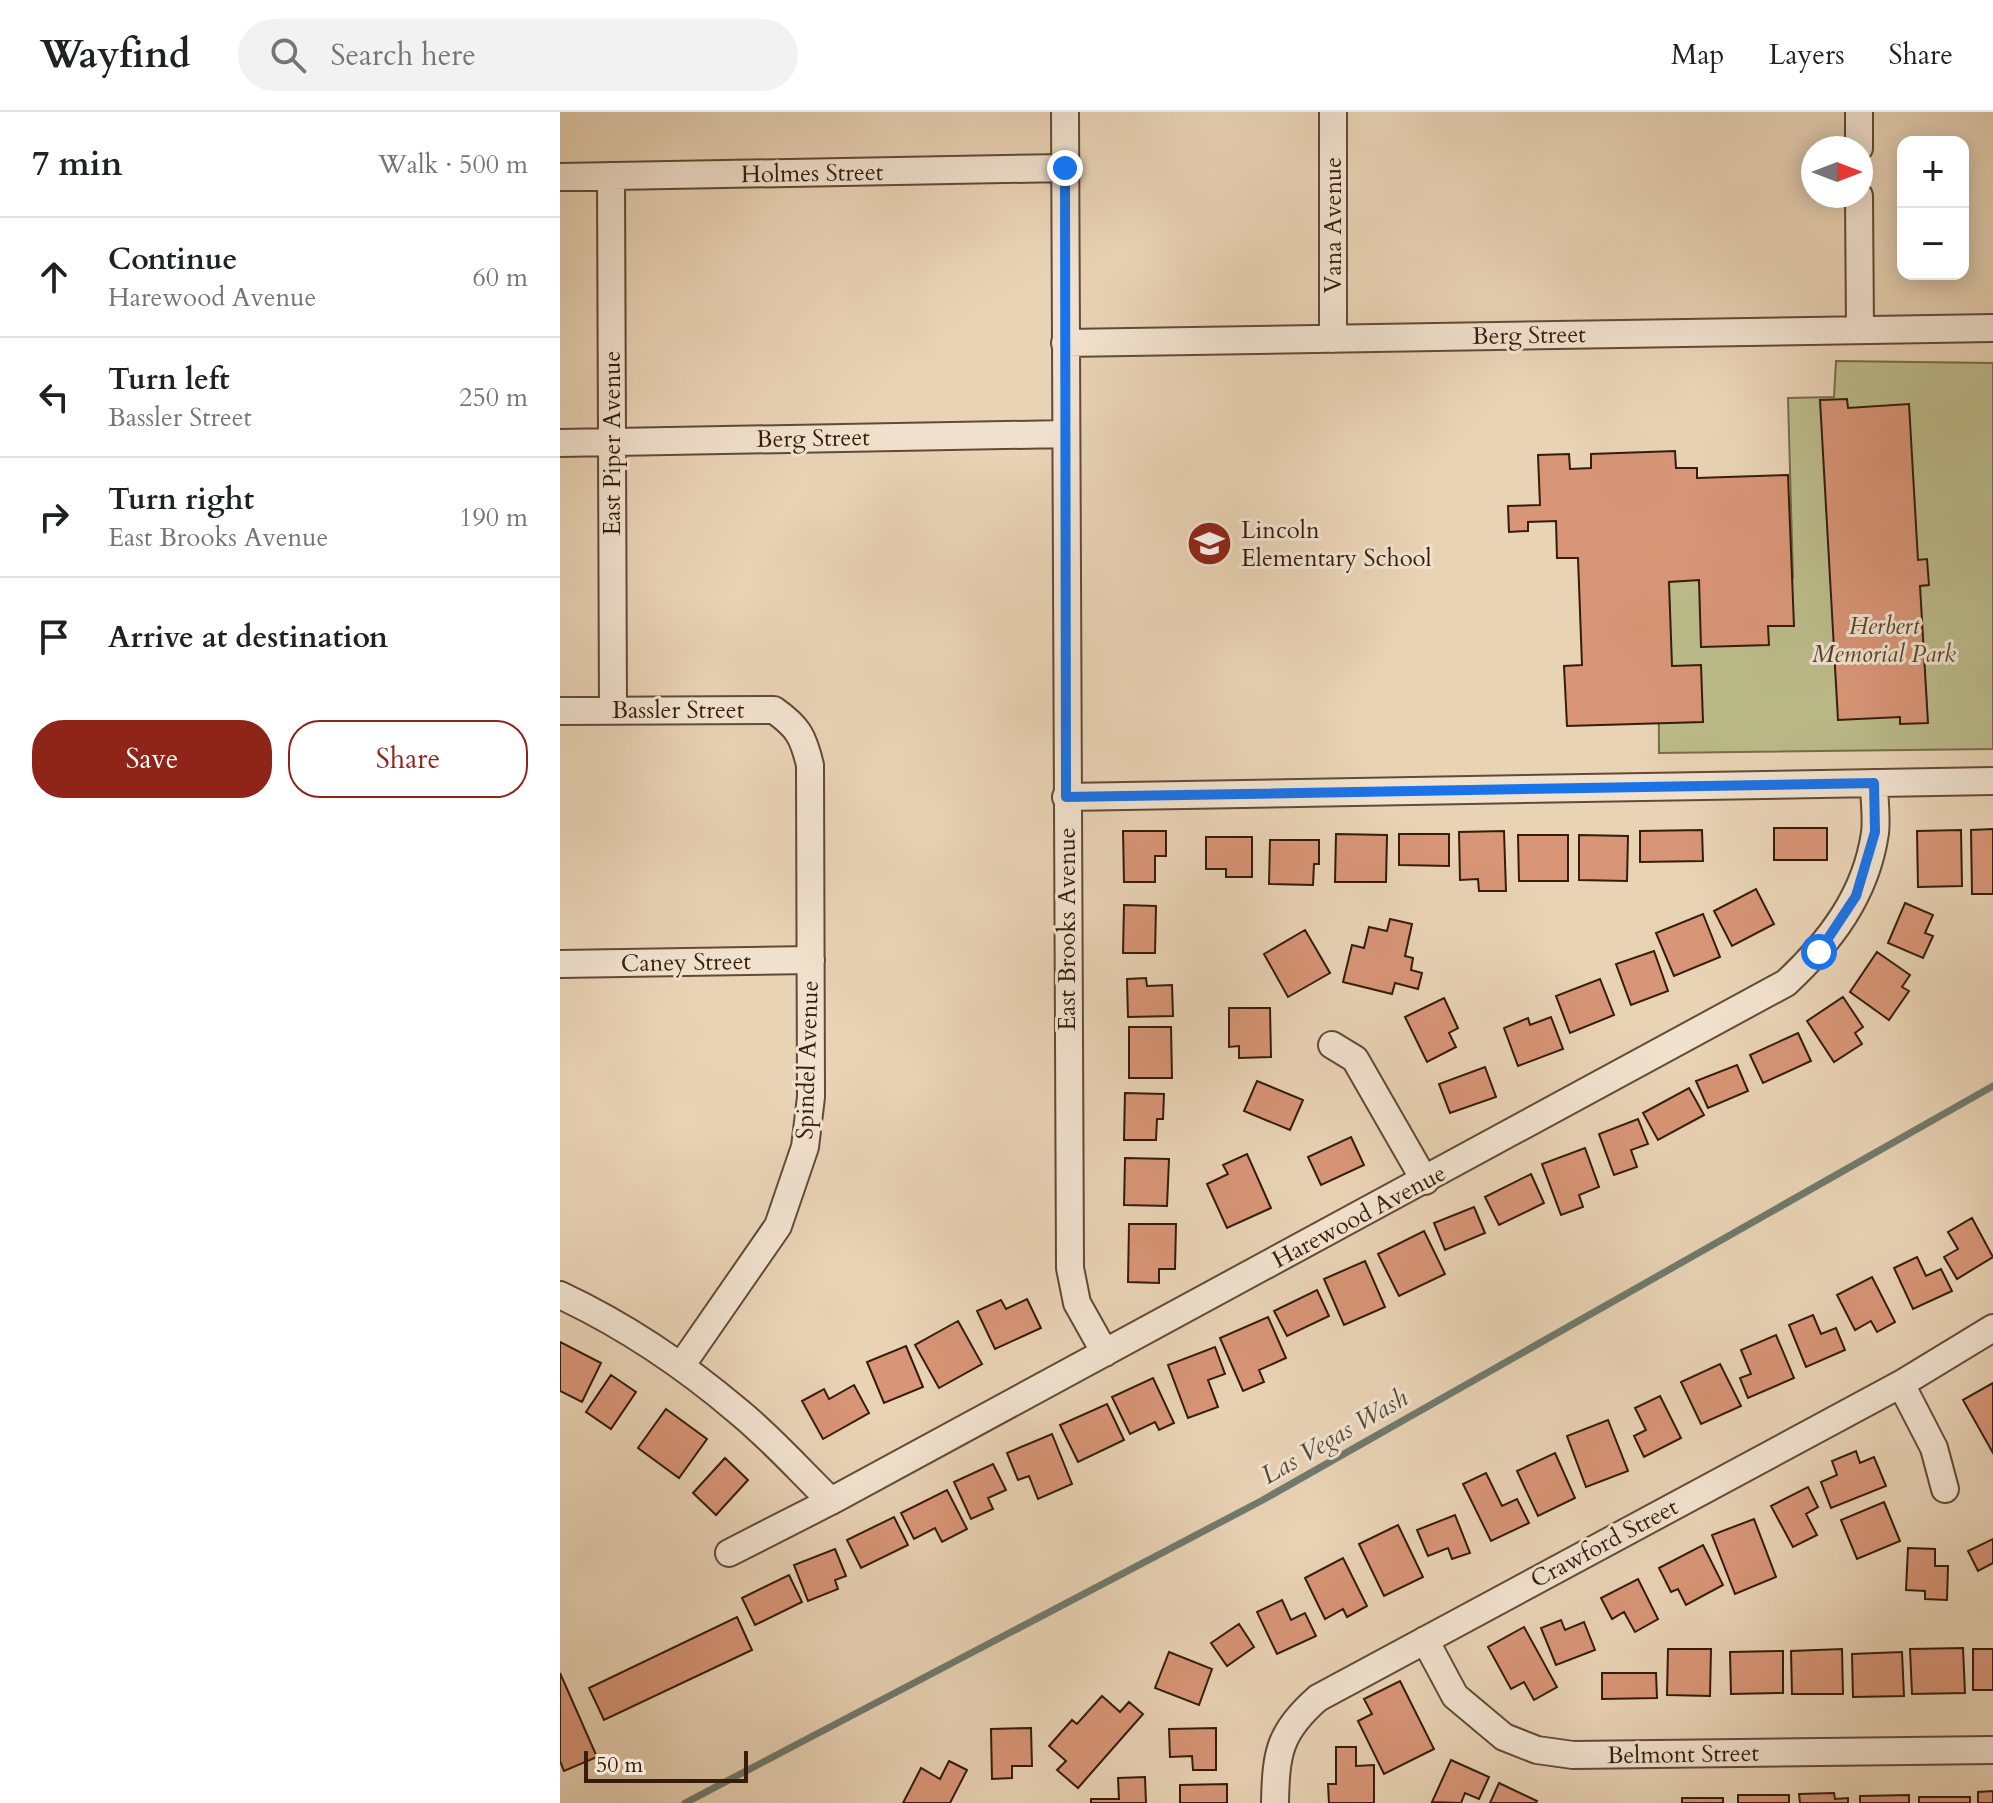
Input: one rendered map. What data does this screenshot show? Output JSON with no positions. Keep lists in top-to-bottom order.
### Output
{
  "streets": {
    "street": [
      "Holmes Street",
      "Vana Avenue",
      "Berg Street",
      "East Piper Avenue",
      "Bassler Street",
      "East Brooks Avenue",
      "Caney Street",
      "Spindel Avenue",
      "Harewood Avenue",
      "Crawford Street",
      "Belmont Street"
    ]
  },
  "crossings": [
    ["Holmes Street", "East Piper Avenue"],
    ["Holmes Street", "East Brooks Avenue"],
    ["Vana Avenue", "Berg Street"],
    ["Berg Street", "East Piper Avenue"],
    ["Berg Street", "East Brooks Avenue"],
    ["East Piper Avenue", "Bassler Street"],
    ["Bassler Street", "Spindel Avenue"],
    ["East Brooks Avenue", "Harewood Avenue"],
    ["Caney Street", "Spindel Avenue"],
    ["Crawford Street", "Belmont Street"]
  ],
  "water": ["Las Vegas Wash"],
  "parks": ["Herbert Memorial Park"],
  "places": {
    "school or university": ["Lincoln Elementary School"]
  },
  "scale_bar": "50 m",
  "north": "right",
  "page": {
    "header": "Wayfind",
    "search": "Search here",
    "nav": ["Map", "Layers", "Share"],
    "heading": ["7 min", "Walk · 500 m"],
    "map_buttons": ["+", "−"],
    "list": [
      ["Continue", "Harewood Avenue", "60 m"],
      ["Turn left", "Bassler Street", "250 m"],
      ["Turn right", "East Brooks Avenue", "190 m"],
      "Arrive at destination"
    ],
    "buttons": ["Save", "Share"],
    "scale": "50 m"
  }
}
